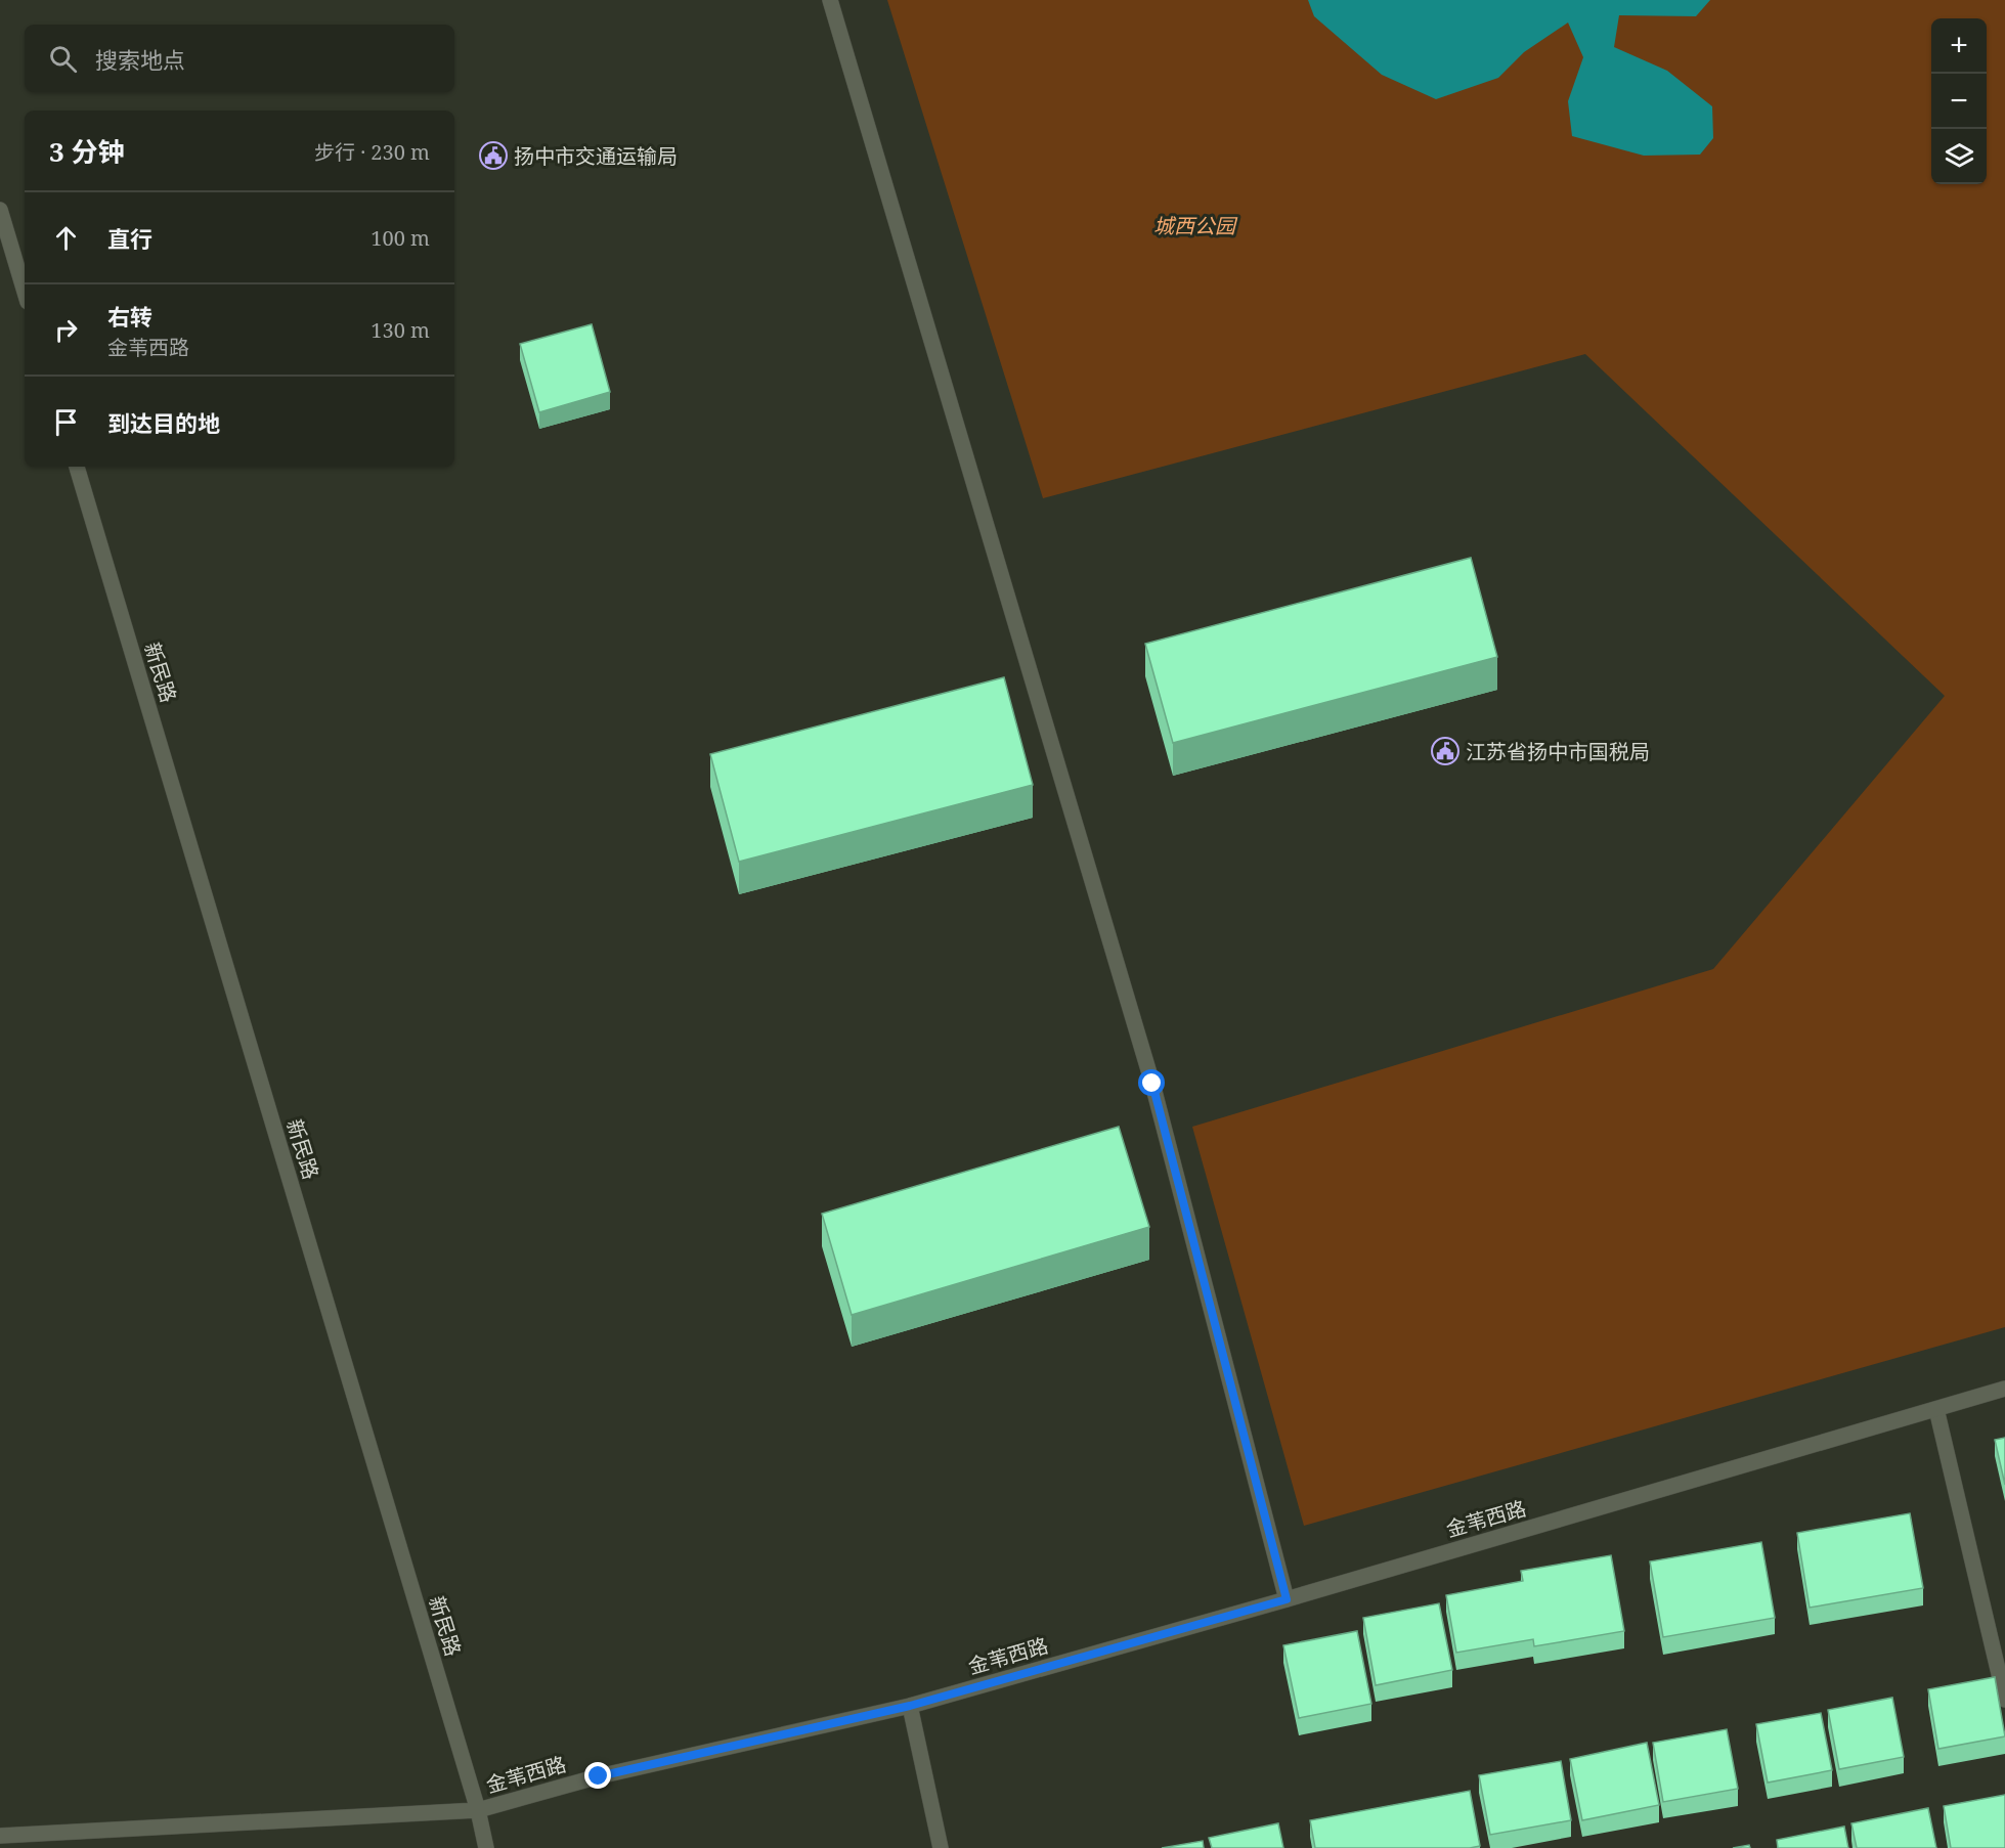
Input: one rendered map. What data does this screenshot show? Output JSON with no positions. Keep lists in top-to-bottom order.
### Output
{
  "streets": {
    "street": ["新民路", "金苇西路"]
  },
  "crossings": [
    ["新民路", "金苇西路"]
  ],
  "parks": ["城西公园"],
  "places": {
    "public building": ["扬中市交通运输局", "江苏省扬中市国税局"]
  },
  "page": {
    "map_buttons": ["+", "−"],
    "search": "搜索地点",
    "heading": ["3 分钟", "步行 · 230 m"],
    "list": [
      ["直行", "100 m"],
      ["右转", "金苇西路", "130 m"],
      "到达目的地"
    ]
  }
}
